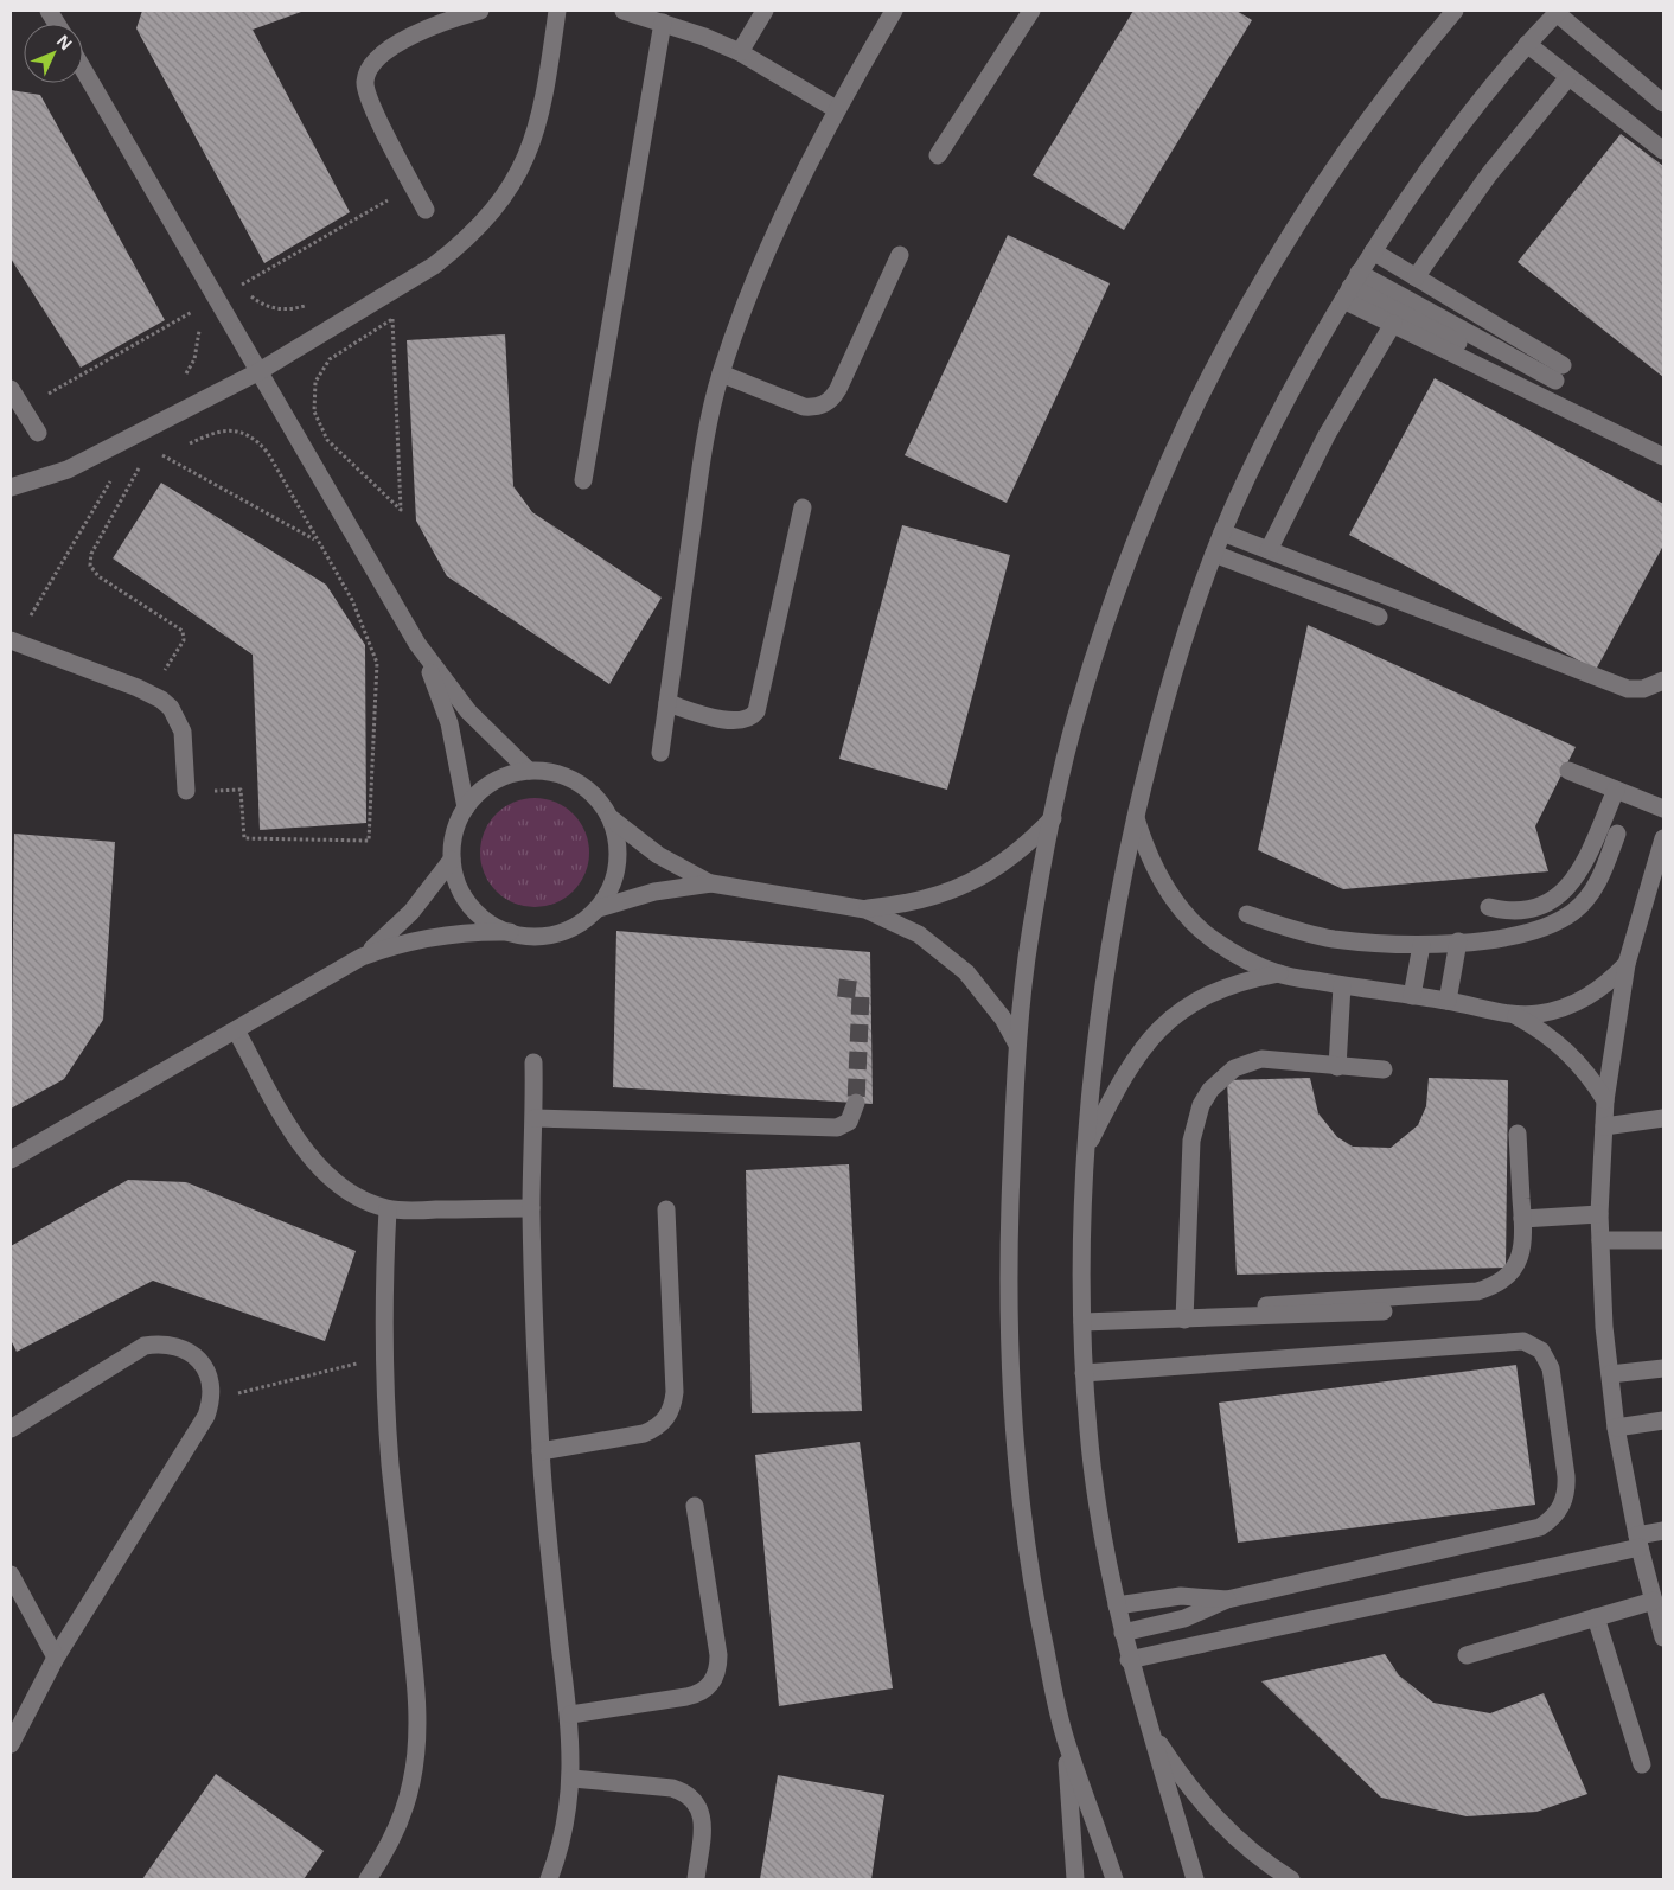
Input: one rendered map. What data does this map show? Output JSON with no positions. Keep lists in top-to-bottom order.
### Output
{
  "north": "top right"
}
